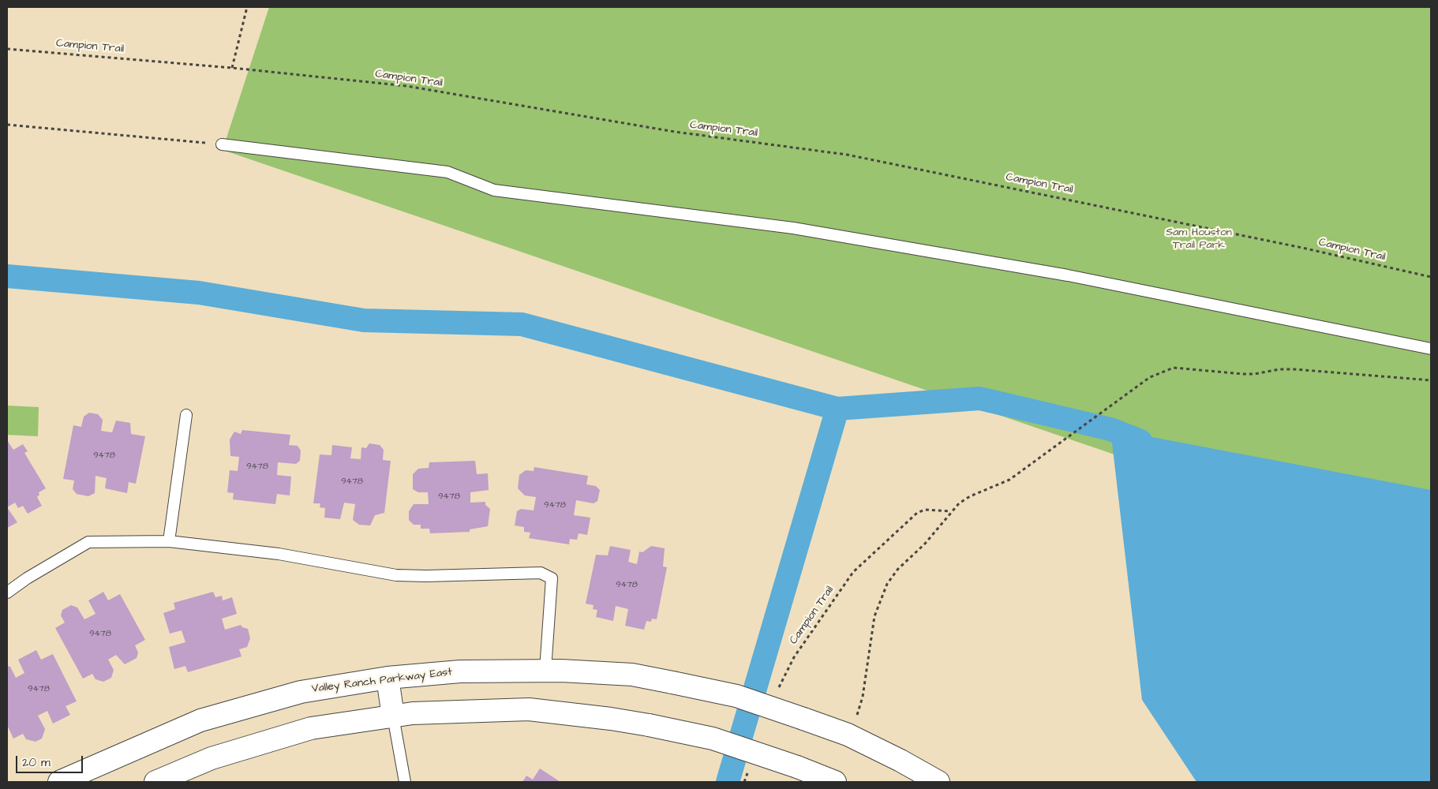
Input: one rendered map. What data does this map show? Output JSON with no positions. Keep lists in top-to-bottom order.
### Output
{
  "streets": {
    "main road": ["Valley Ranch Parkway East"],
    "path": ["Campion Trail"]
  },
  "parks": ["Sam Houston Trail Park"],
  "house_numbers": [
    "9478",
    "9478",
    "9478",
    "9478",
    "9478",
    "9478",
    "9478",
    "9478"
  ],
  "scale_bar": "20 m"
}
